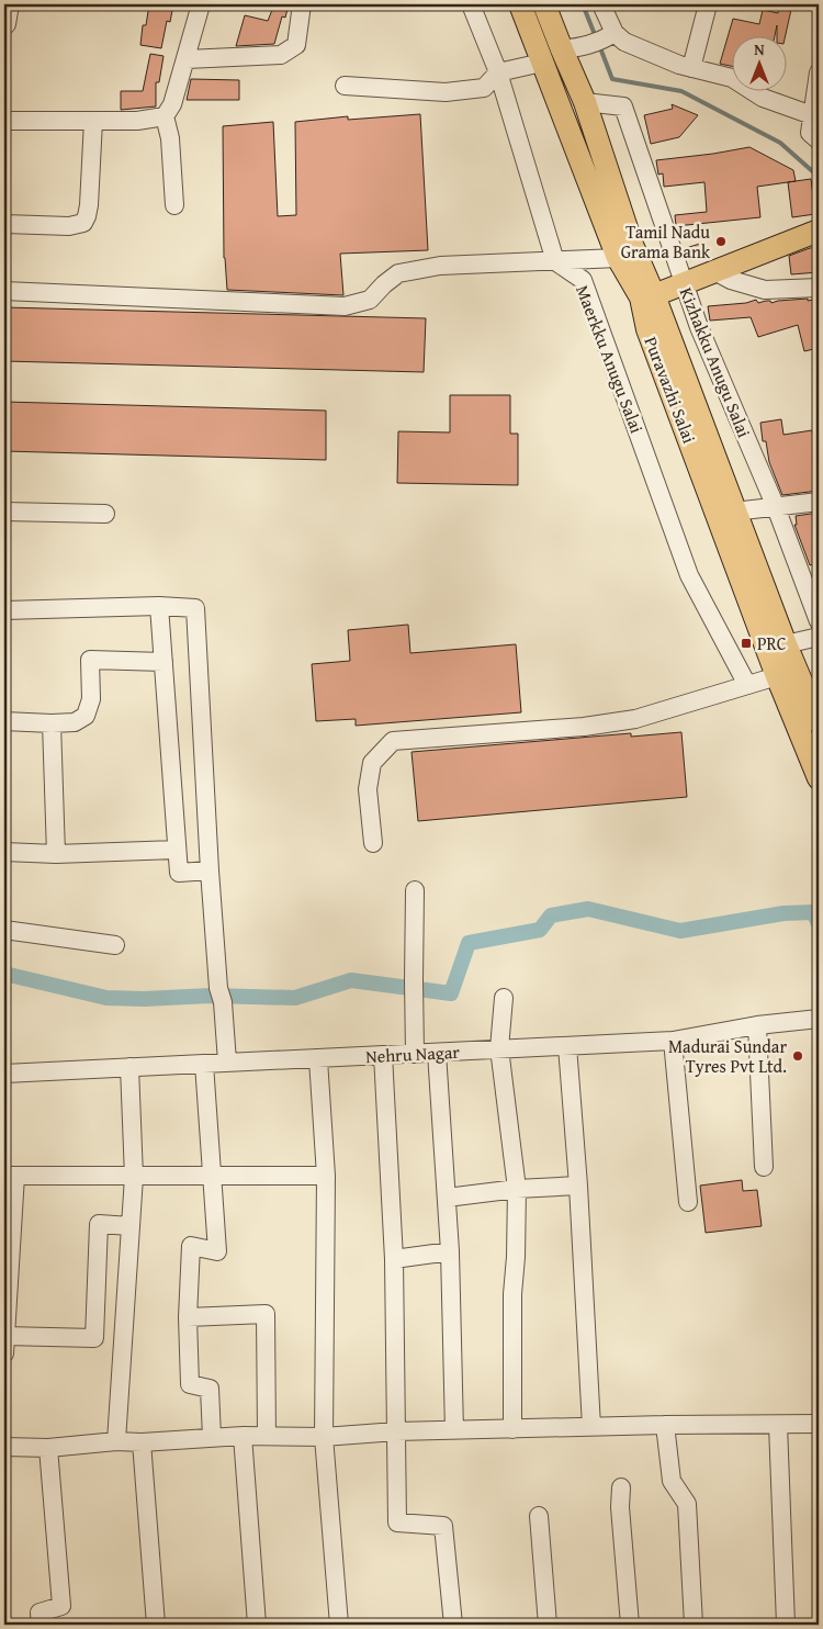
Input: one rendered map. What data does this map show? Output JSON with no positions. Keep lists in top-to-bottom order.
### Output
{
  "streets": {
    "main road": ["Puravazhi Salai"],
    "street": ["Maerkku Anugu Salai", "Kizhakku Anugu Salai", "Nehru Nagar"]
  },
  "crossings": [
    ["Kizhakku Anugu Salai", "Puravazhi Salai"]
  ],
  "places": {
    "other": ["Tamil Nadu Grama Bank", "Madurai Sundar Tyres Pvt Ltd."],
    "transit": ["PRC"]
  },
  "north": "top"
}
